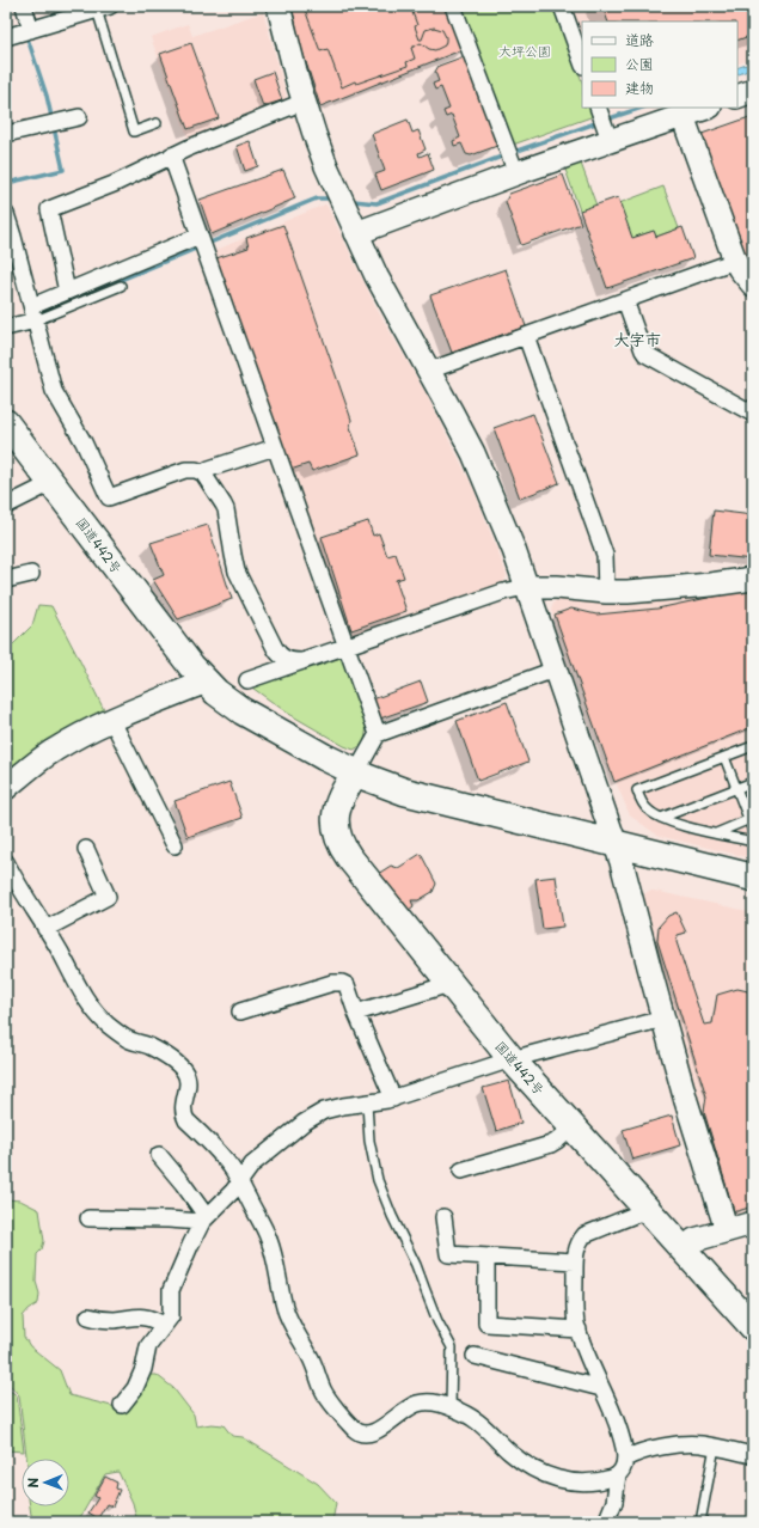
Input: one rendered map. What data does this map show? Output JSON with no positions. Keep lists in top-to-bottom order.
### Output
{
  "streets": {
    "highway": ["国道442号"]
  },
  "districts": ["大字市"],
  "parks": ["大坪公園"],
  "legend": ["道路", "公園", "建物"],
  "north": "left"
}
